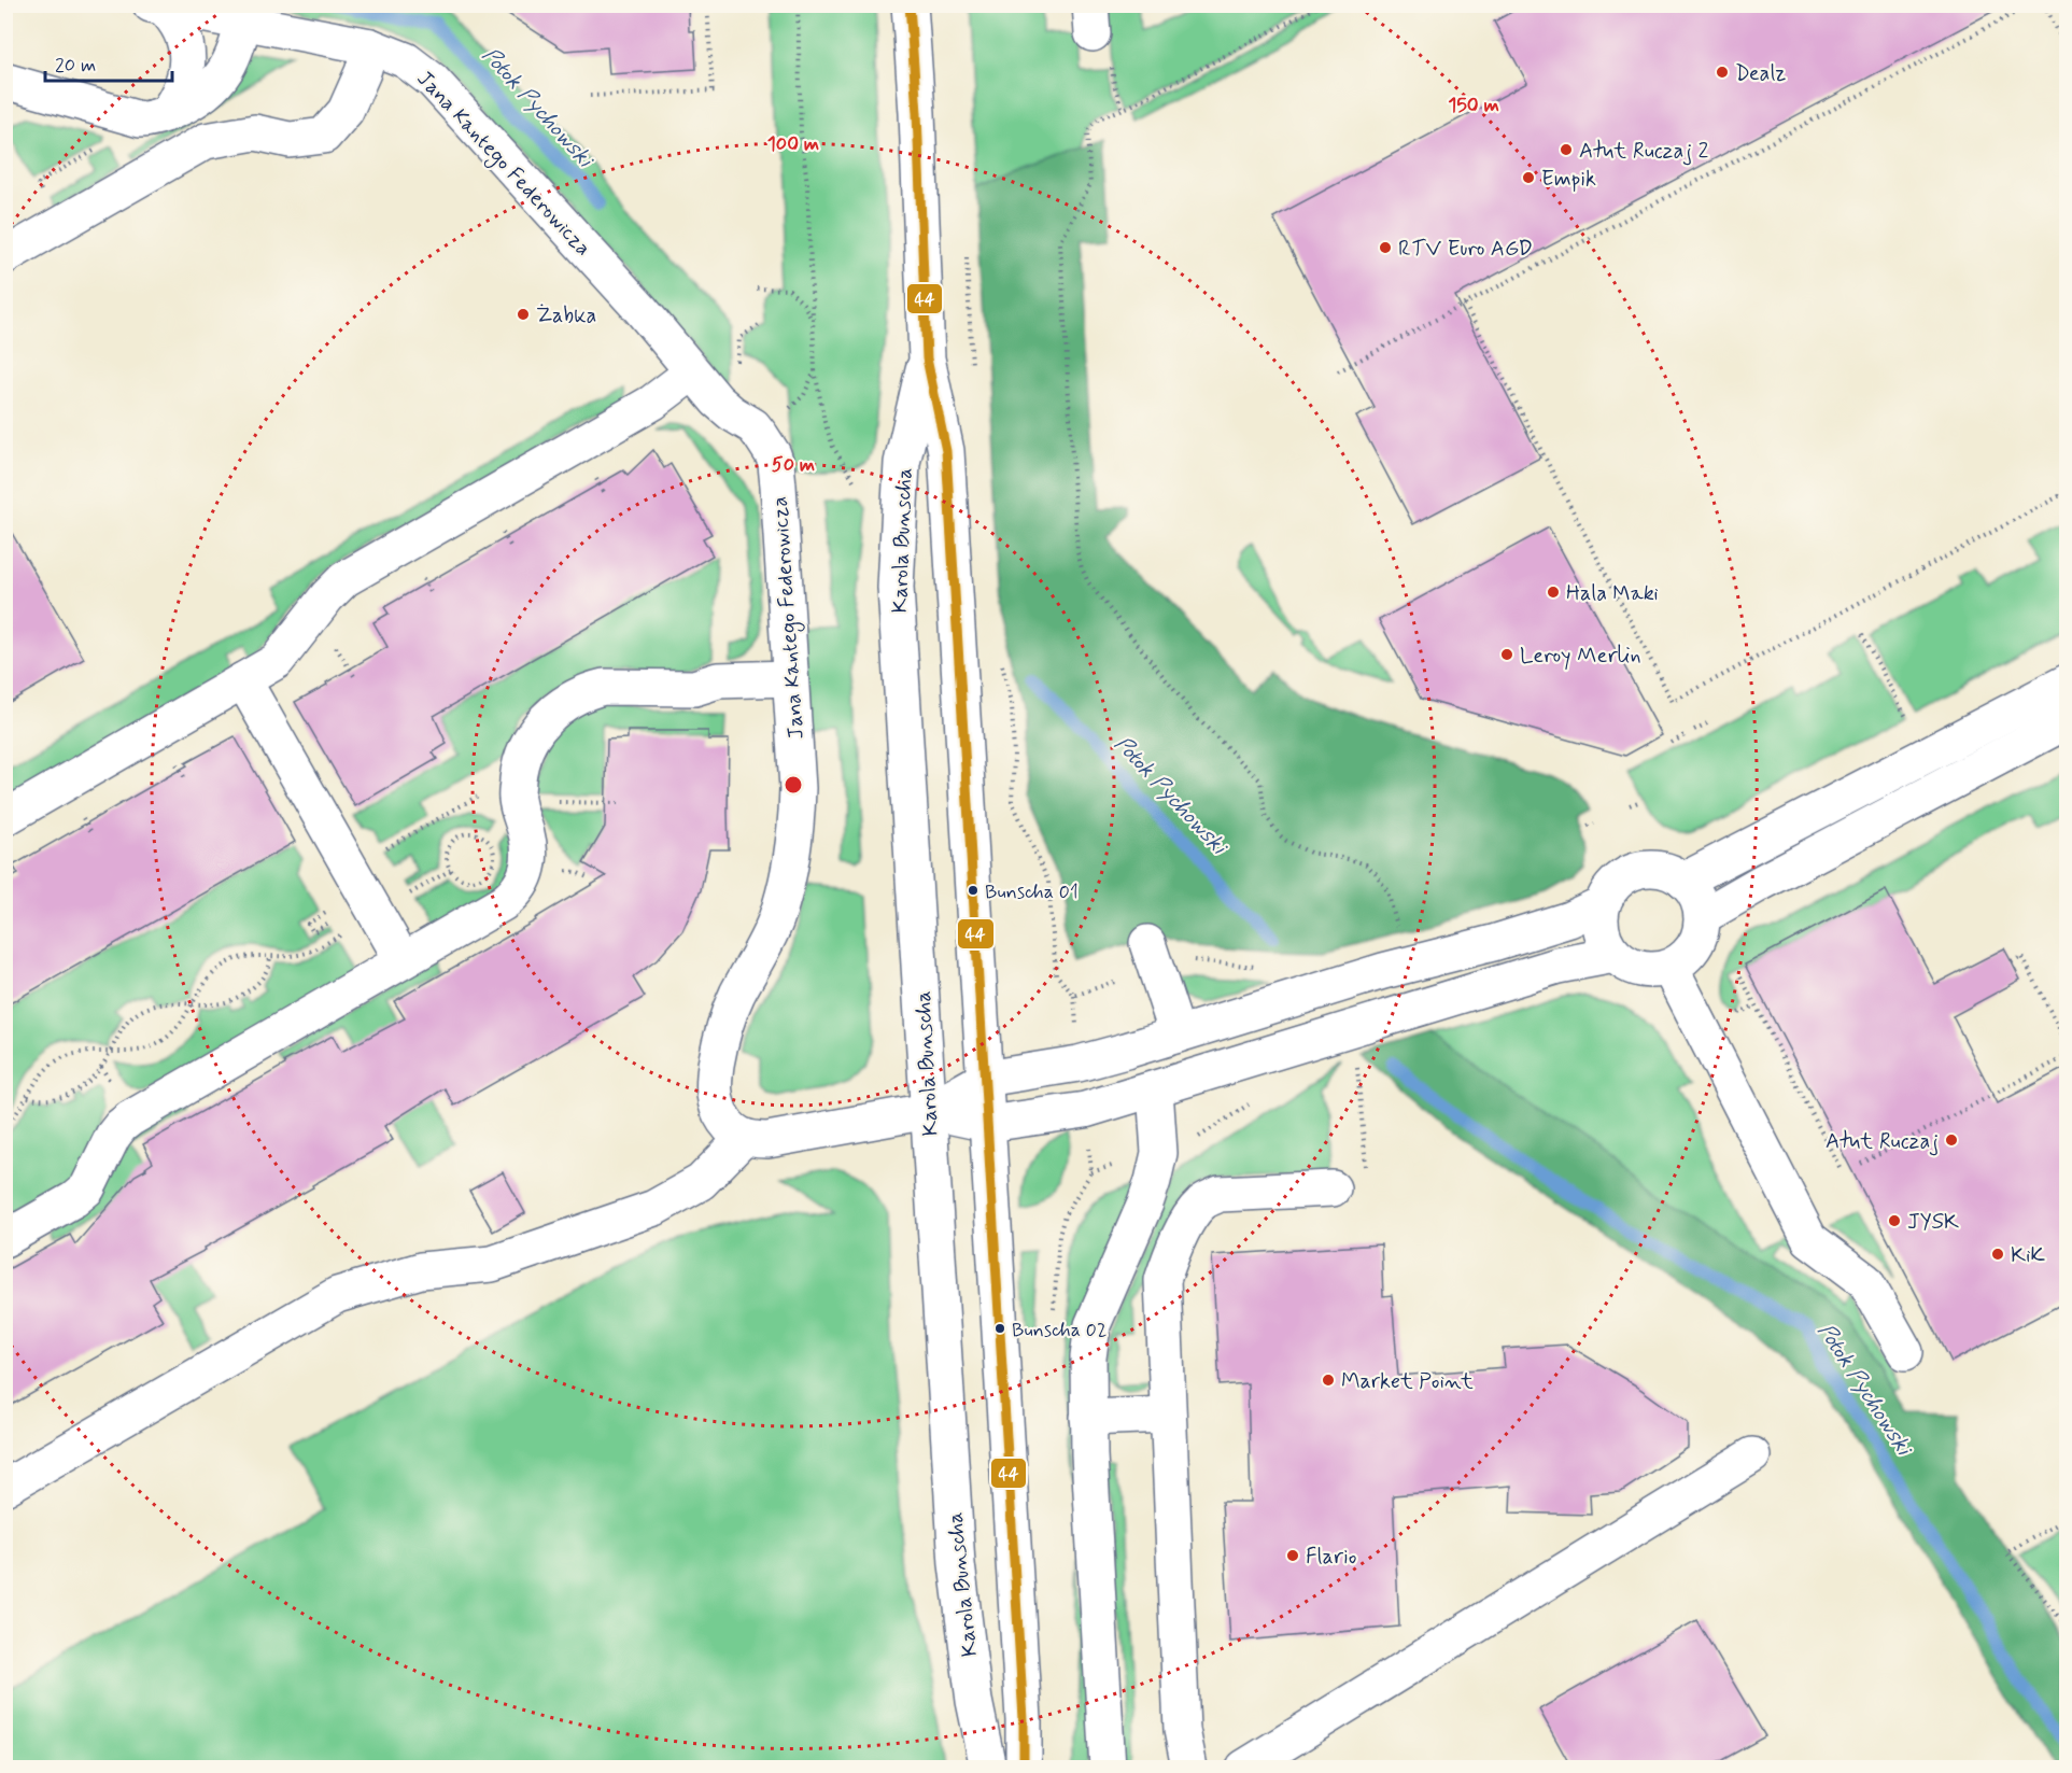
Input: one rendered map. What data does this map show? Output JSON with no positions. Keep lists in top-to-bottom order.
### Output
{
  "streets": {
    "street": ["Jana Kantego Federowicza", "Karola Bunscha"]
  },
  "water": ["Potok Pychowski"],
  "places": [
    "Dealz",
    "Atut Ruczaj 2",
    "Empik",
    "RTV Euro AGD",
    "Żabka",
    "Hala Maki",
    "Leroy Merlin",
    "Bunscha 01",
    "Atut Ruczaj",
    "JYSK",
    "KiK",
    "Bunscha 02",
    "Market Point",
    "Flario"
  ],
  "lines": ["transit line 44"],
  "scale_bar": "20 m",
  "rings": ["150 m", "100 m", "50 m"]
}
